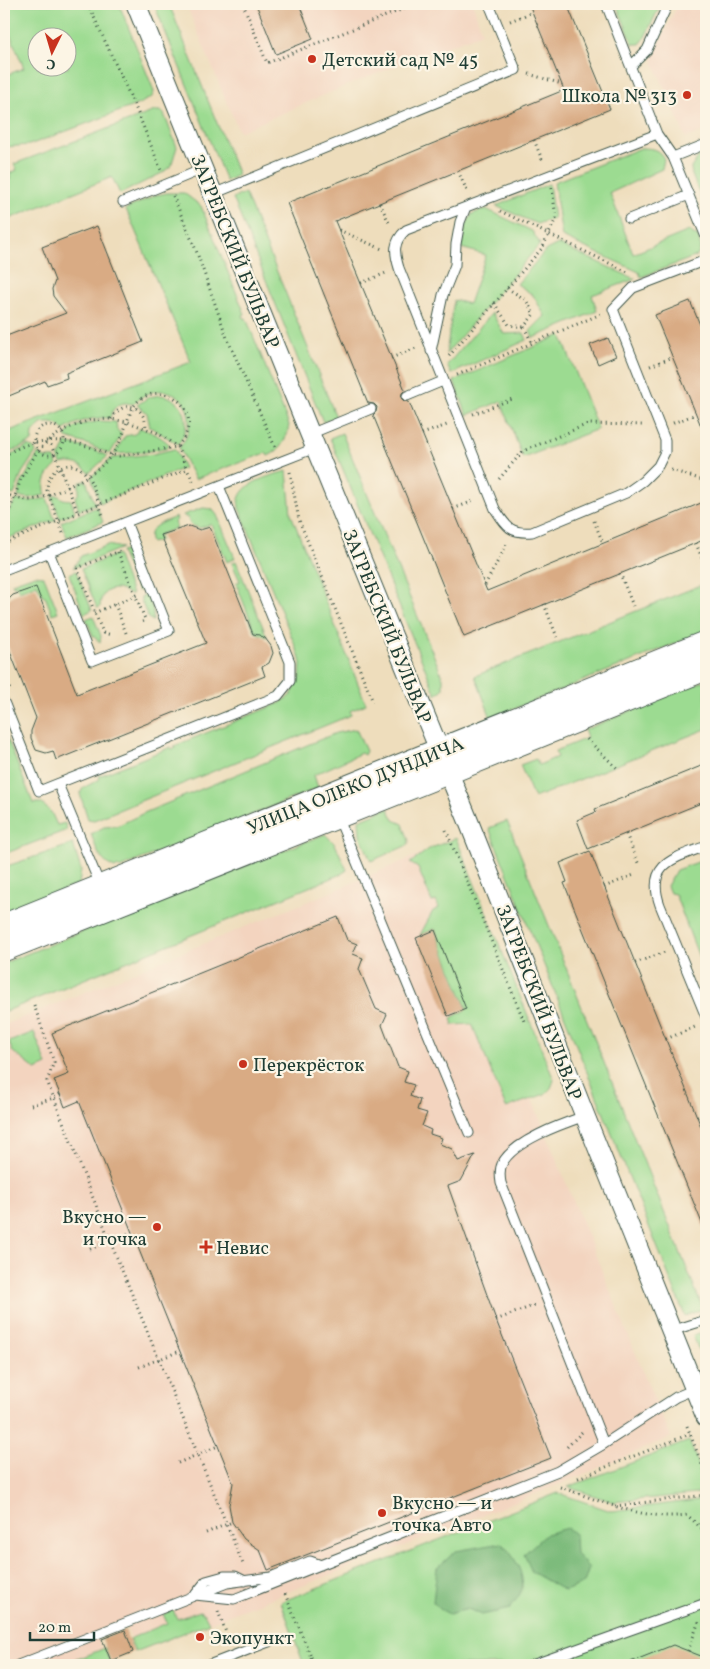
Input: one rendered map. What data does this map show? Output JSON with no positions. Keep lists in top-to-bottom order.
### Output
{
  "streets": {
    "street": ["ЗАГРЕБСКИЙ БУЛЬВАР", "УЛИЦА ОЛЕКО ДУНДИЧА"]
  },
  "crossings": [
    ["ЗАГРЕБСКИЙ БУЛЬВАР", "УЛИЦА ОЛЕКО ДУНДИЧА"]
  ],
  "places": {
    "other": [
      "Детский сад № 45",
      "Школа № 313",
      "Перекрёсток",
      "Вкусно — и точка",
      "Вкусно — и точка. Авто",
      "Экопункт"
    ],
    "health": ["Невис"]
  },
  "scale_bar": "20 m",
  "north": "bottom"
}
